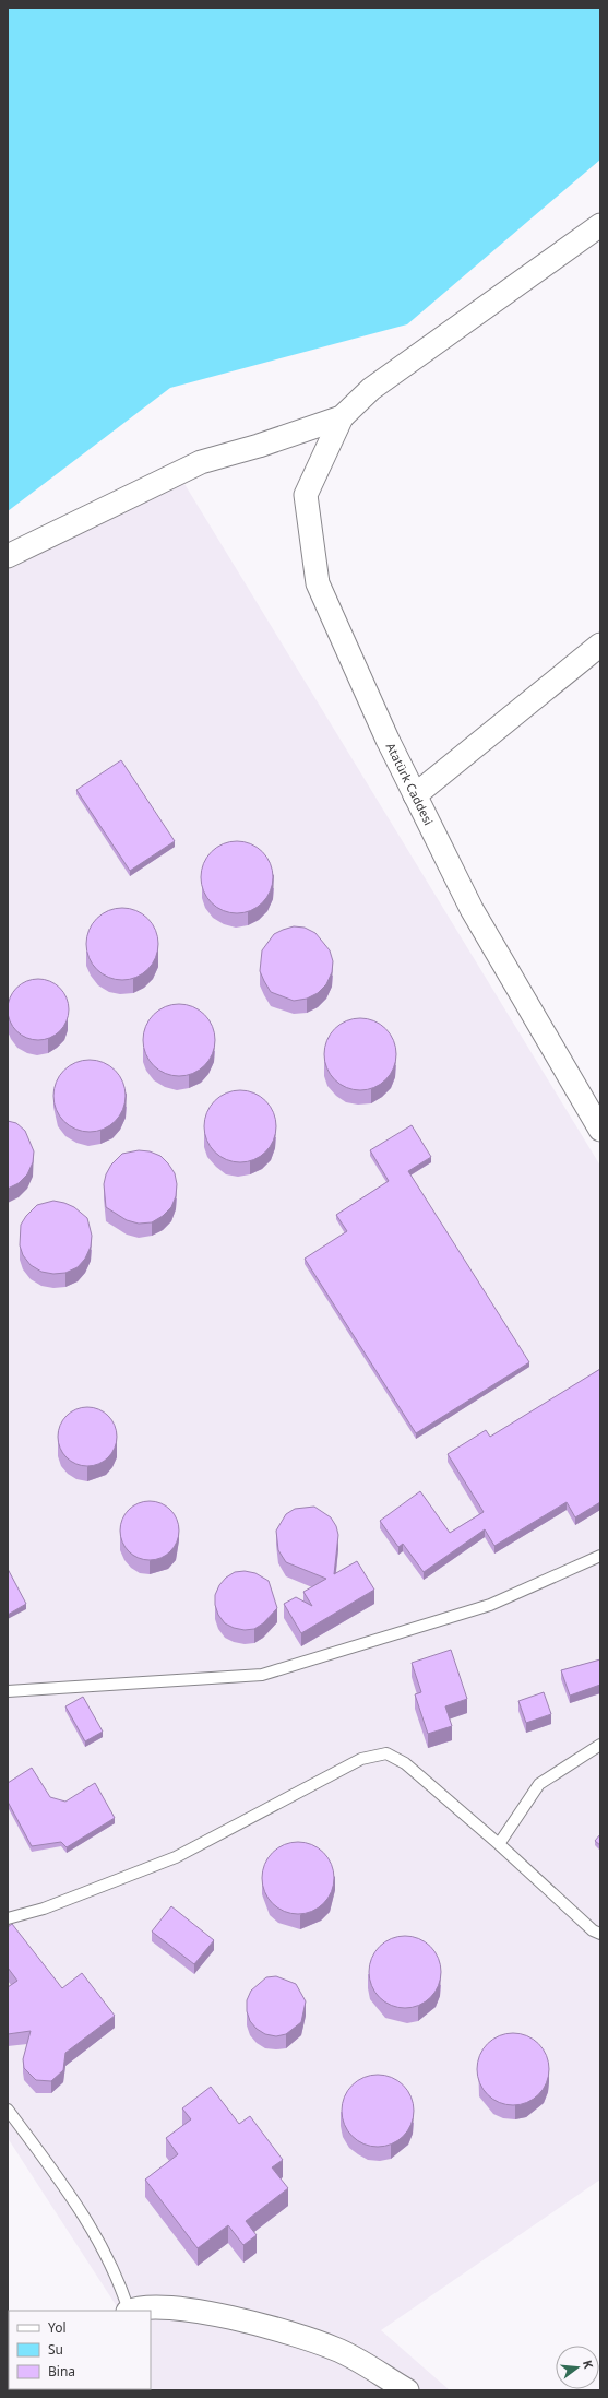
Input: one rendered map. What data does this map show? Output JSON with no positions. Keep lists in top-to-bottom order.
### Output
{
  "streets": {
    "street": ["Atatürk Caddesi"]
  },
  "legend": ["Yol", "Su", "Bina"],
  "north": "right"
}
